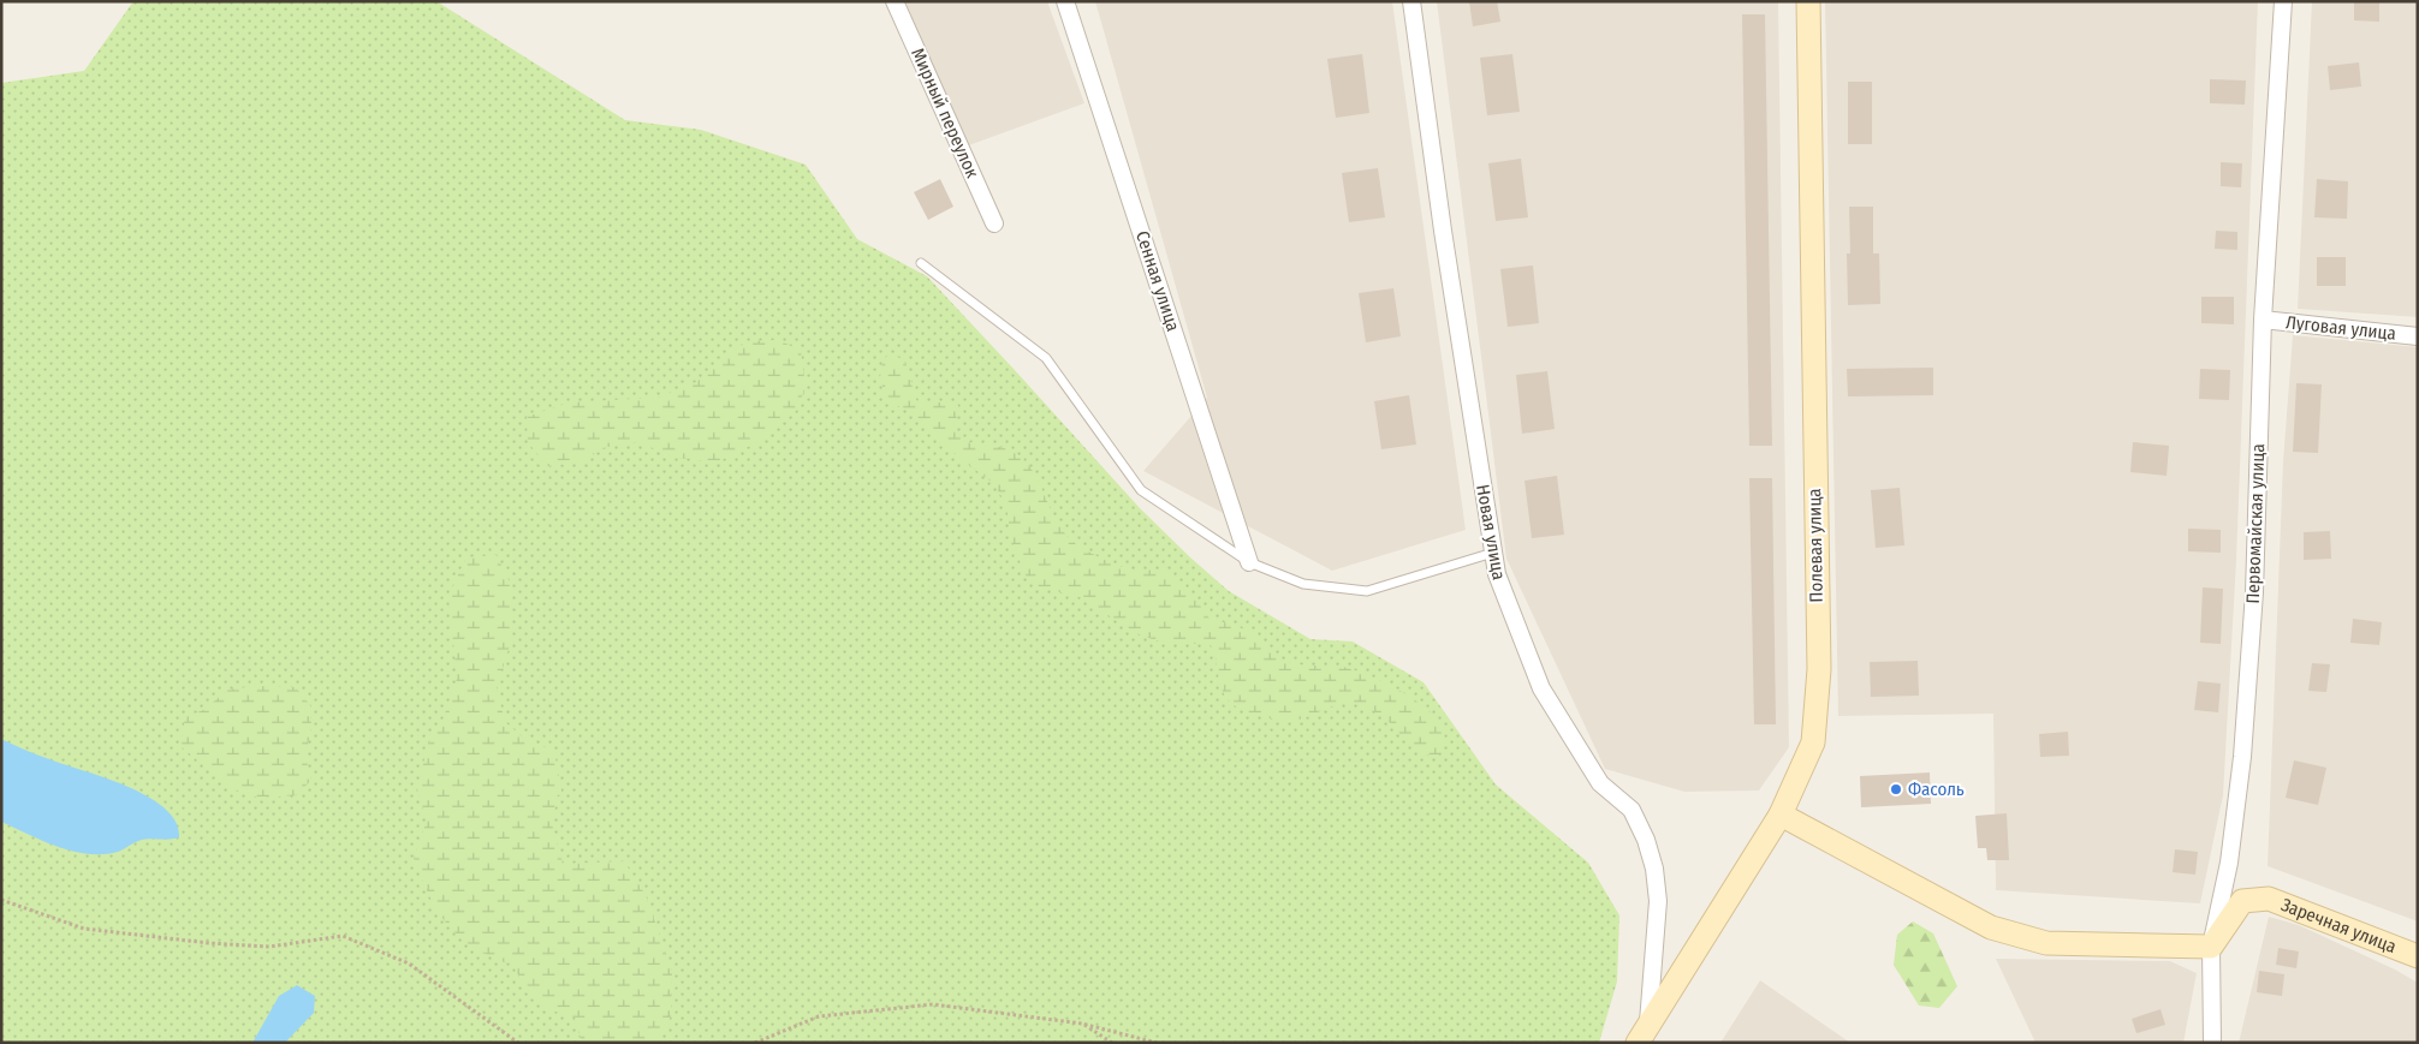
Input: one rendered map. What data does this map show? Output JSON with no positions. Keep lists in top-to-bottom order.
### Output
{
  "streets": {
    "street": [
      "Мирный переулок",
      "Сенная улица",
      "Луговая улица",
      "Первомайская улица",
      "Новая улица",
      "Полевая улица",
      "Заречная улица"
    ]
  },
  "crossings": [
    ["Луговая улица", "Первомайская улица"],
    ["Первомайская улица", "Заречная улица"],
    ["Новая улица", "Полевая улица"]
  ],
  "places": ["Фасоль"]
}
